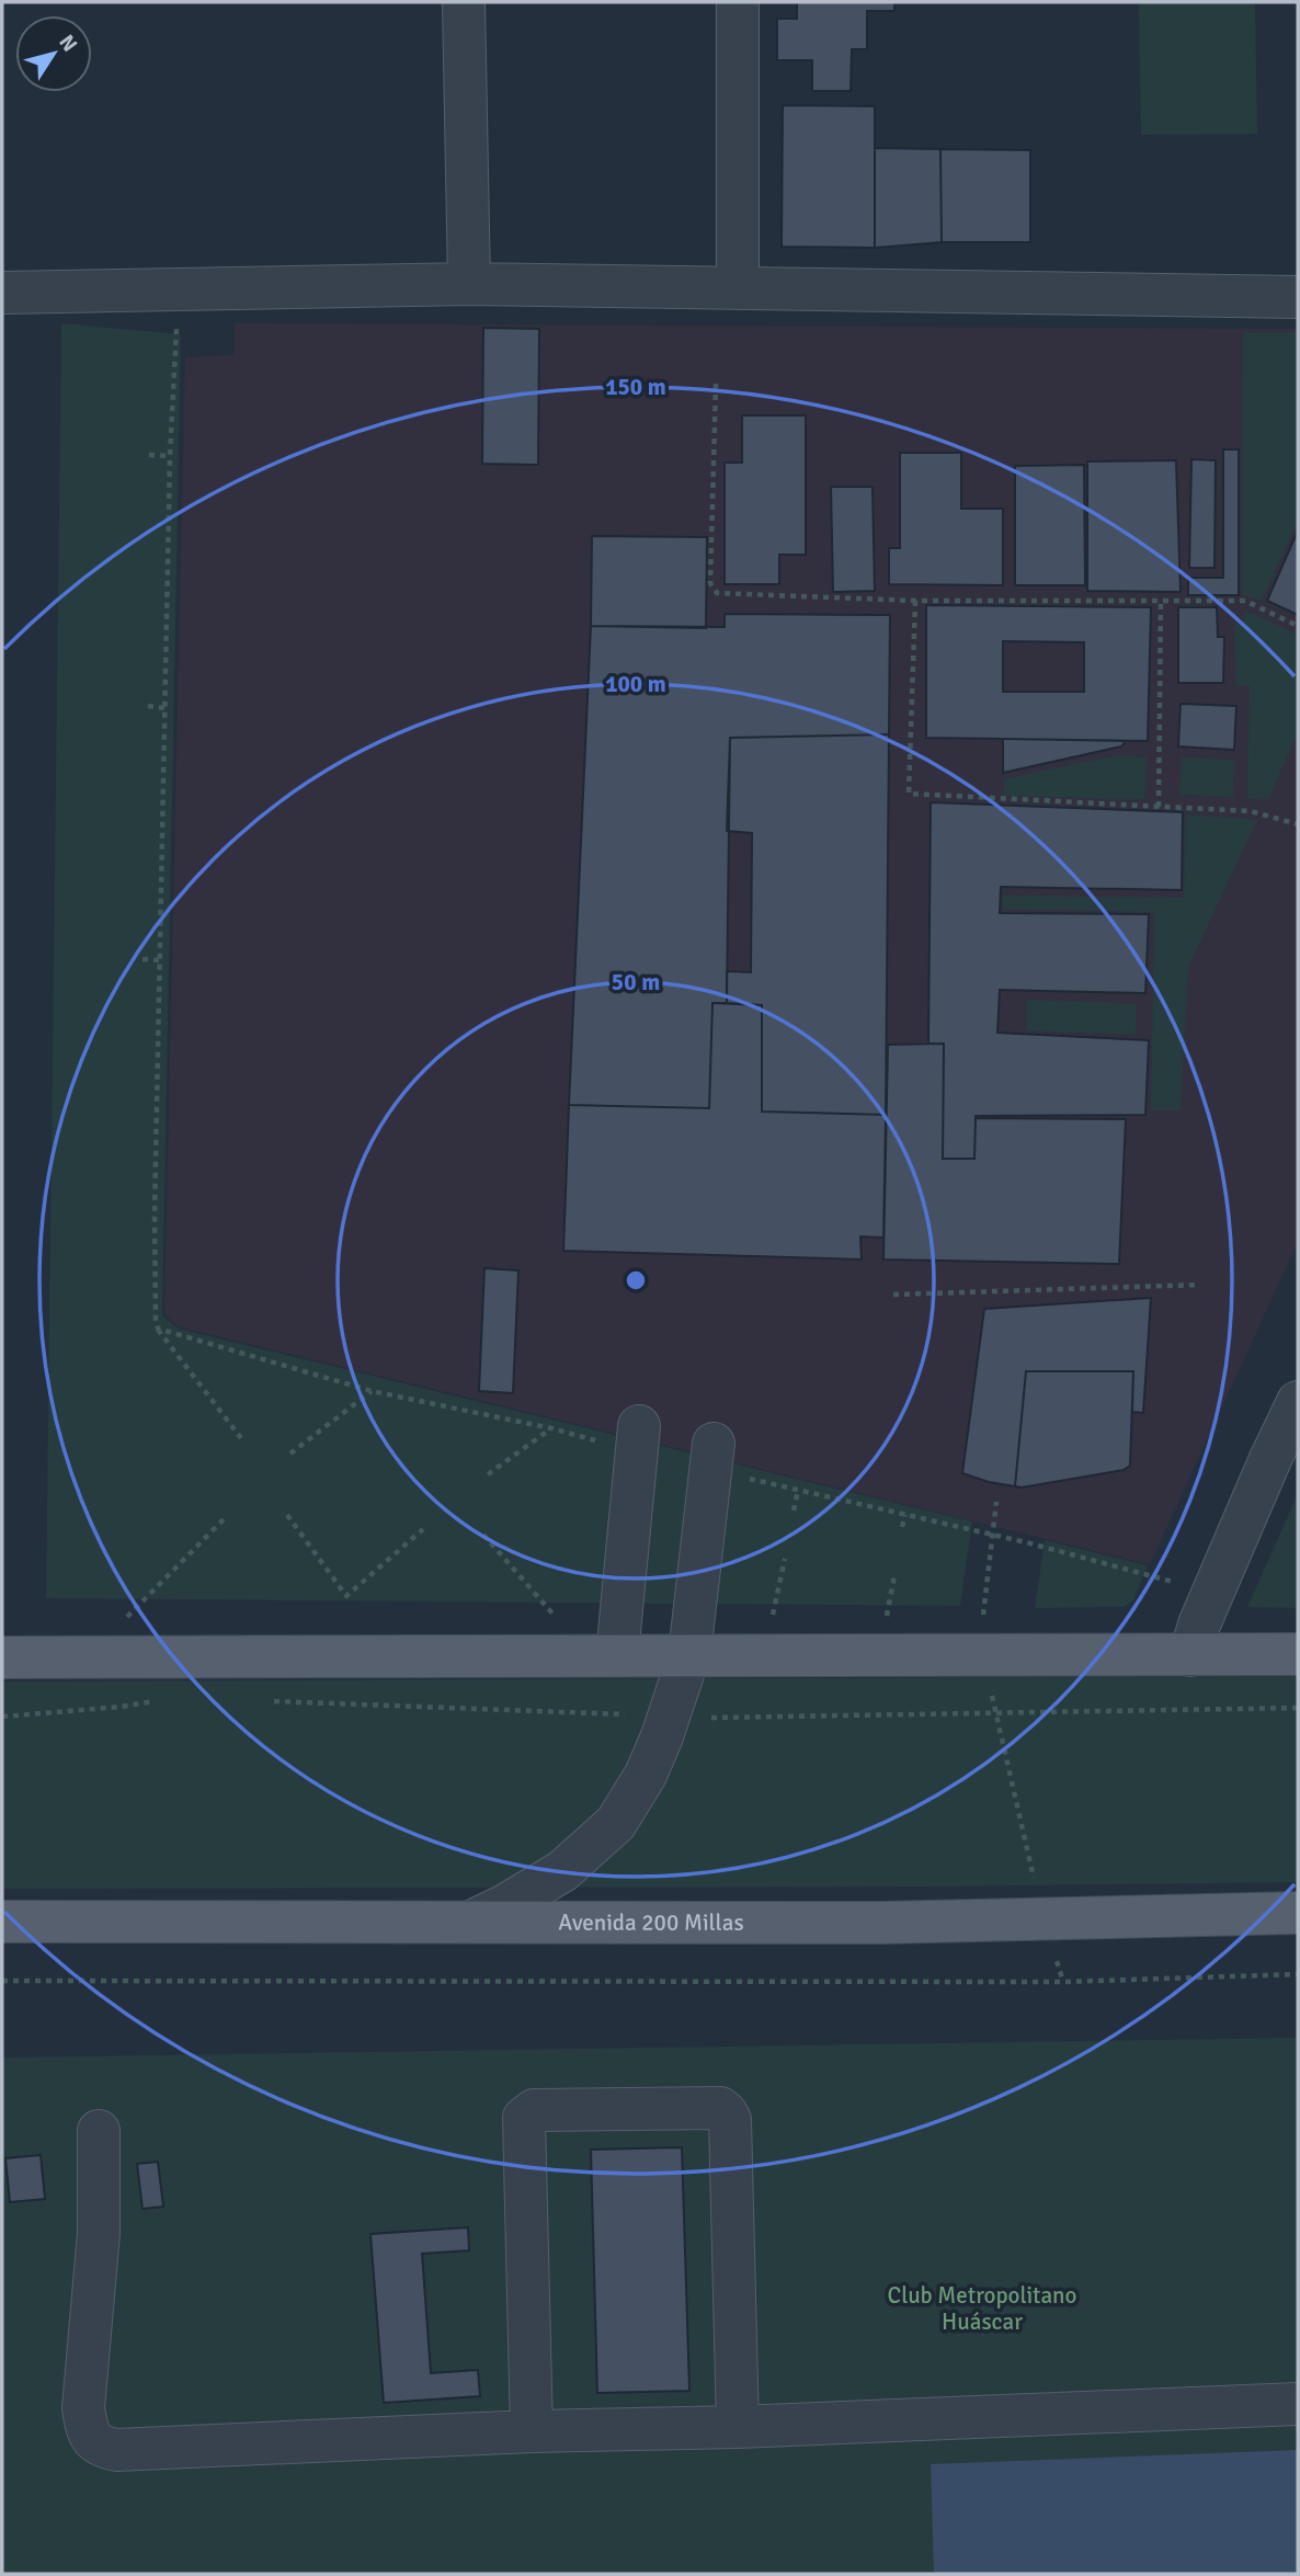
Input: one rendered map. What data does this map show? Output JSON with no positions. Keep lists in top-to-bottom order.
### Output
{
  "streets": {
    "main road": ["Avenida 200 Millas"]
  },
  "parks": ["Club Metropolitano Huáscar"],
  "north": "top right",
  "rings": ["150 m", "100 m", "50 m"]
}
